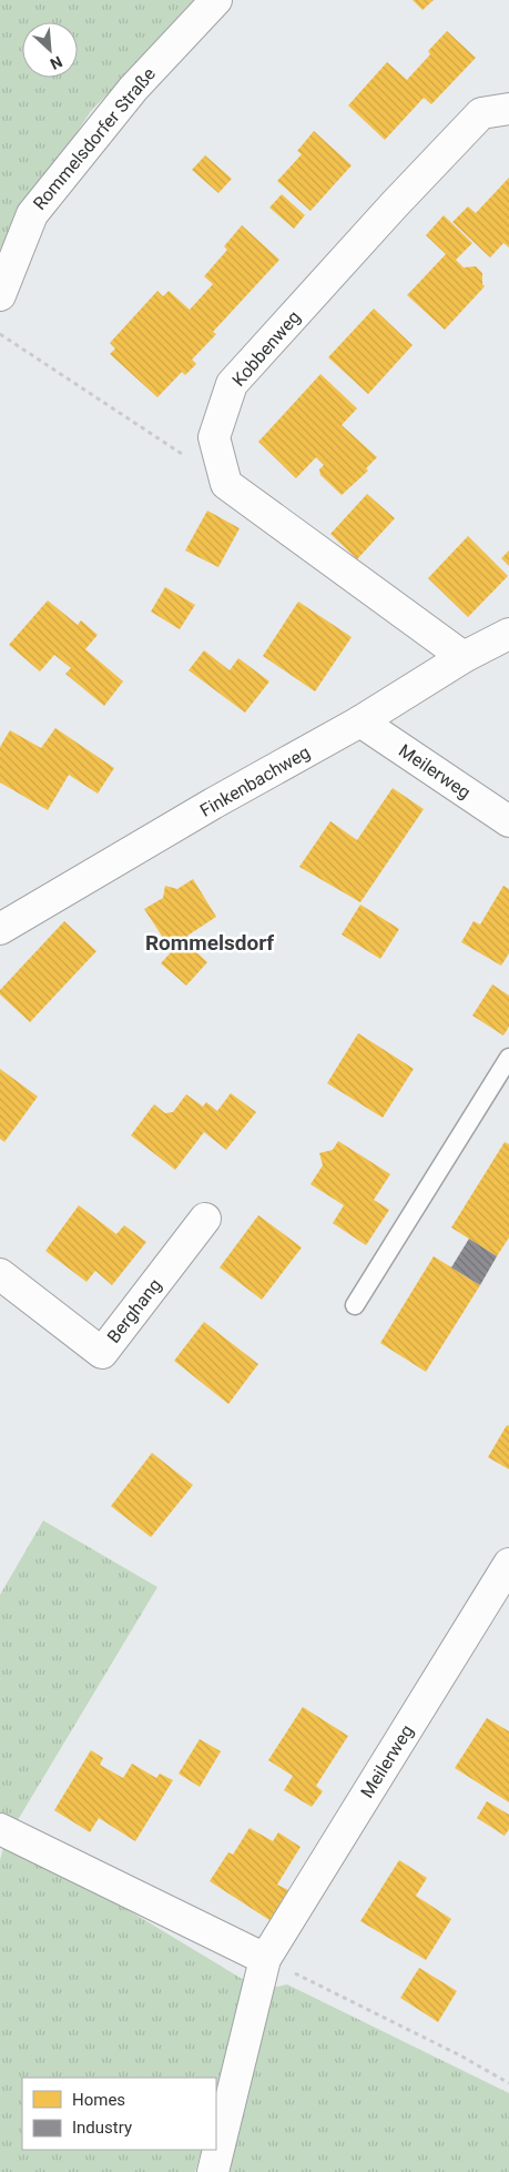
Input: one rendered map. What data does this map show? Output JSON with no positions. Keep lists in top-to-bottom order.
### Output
{
  "streets": {
    "street": [
      "Rommelsdorfer Straße",
      "Kobbenweg",
      "Meilerweg",
      "Finkenbachweg",
      "Berghang"
    ]
  },
  "crossings": [
    ["Meilerweg", "Finkenbachweg"]
  ],
  "districts": ["Rommelsdorf"],
  "legend": ["Homes", "Industry"],
  "north": "bottom right"
}
